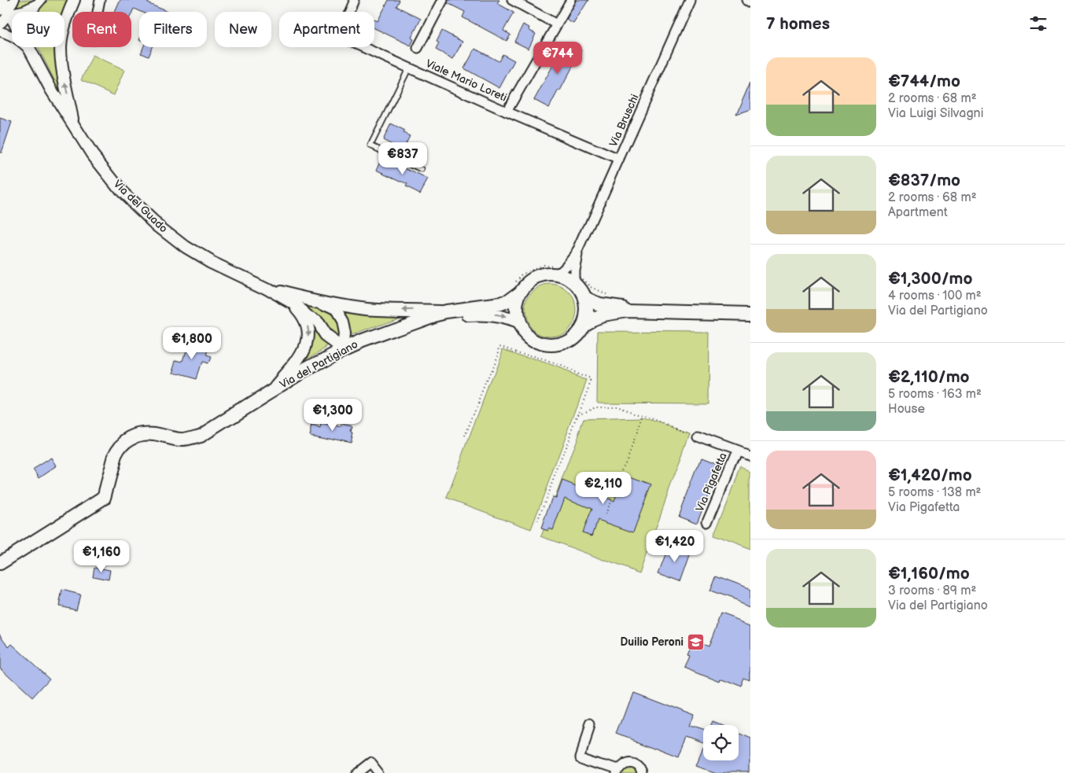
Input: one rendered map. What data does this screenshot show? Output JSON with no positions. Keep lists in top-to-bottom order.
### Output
{
  "streets": {
    "main road": ["Via del Partigiano"],
    "street": [
      "Viale Mario Loreti",
      "Via Bruschi",
      "Via del Guado",
      "Via Pigafetta"
    ]
  },
  "crossings": [
    ["Viale Mario Loreti", "Via Bruschi"],
    ["Via Bruschi", "Via del Partigiano"],
    ["Via del Guado", "Via del Partigiano"]
  ],
  "places": {
    "school or university": ["Duilio Peroni"]
  },
  "page": {
    "heading": "7 homes",
    "chip": [
      "Buy",
      "Rent",
      "Filters",
      "New",
      "Apartment"
    ],
    "price": [
      "€744",
      "€837",
      "€1,800",
      "€1,300",
      "€2,110",
      "€1,420",
      "€1,160"
    ],
    "list": [
      {
        "name": "€744/mo",
        "note": "2 rooms · 68 m² · Via Luigi Silvagni"
      },
      {
        "name": "€837/mo",
        "note": "2 rooms · 68 m² · Apartment"
      },
      {
        "name": "€1,300/mo",
        "note": "4 rooms · 100 m² · Via del Partigiano"
      },
      {
        "name": "€2,110/mo",
        "note": "5 rooms · 163 m² · House"
      },
      {
        "name": "€1,420/mo",
        "note": "5 rooms · 138 m² · Via Pigafetta"
      },
      {
        "name": "€1,160/mo",
        "note": "3 rooms · 89 m² · Via del Partigiano"
      }
    ]
  }
}
